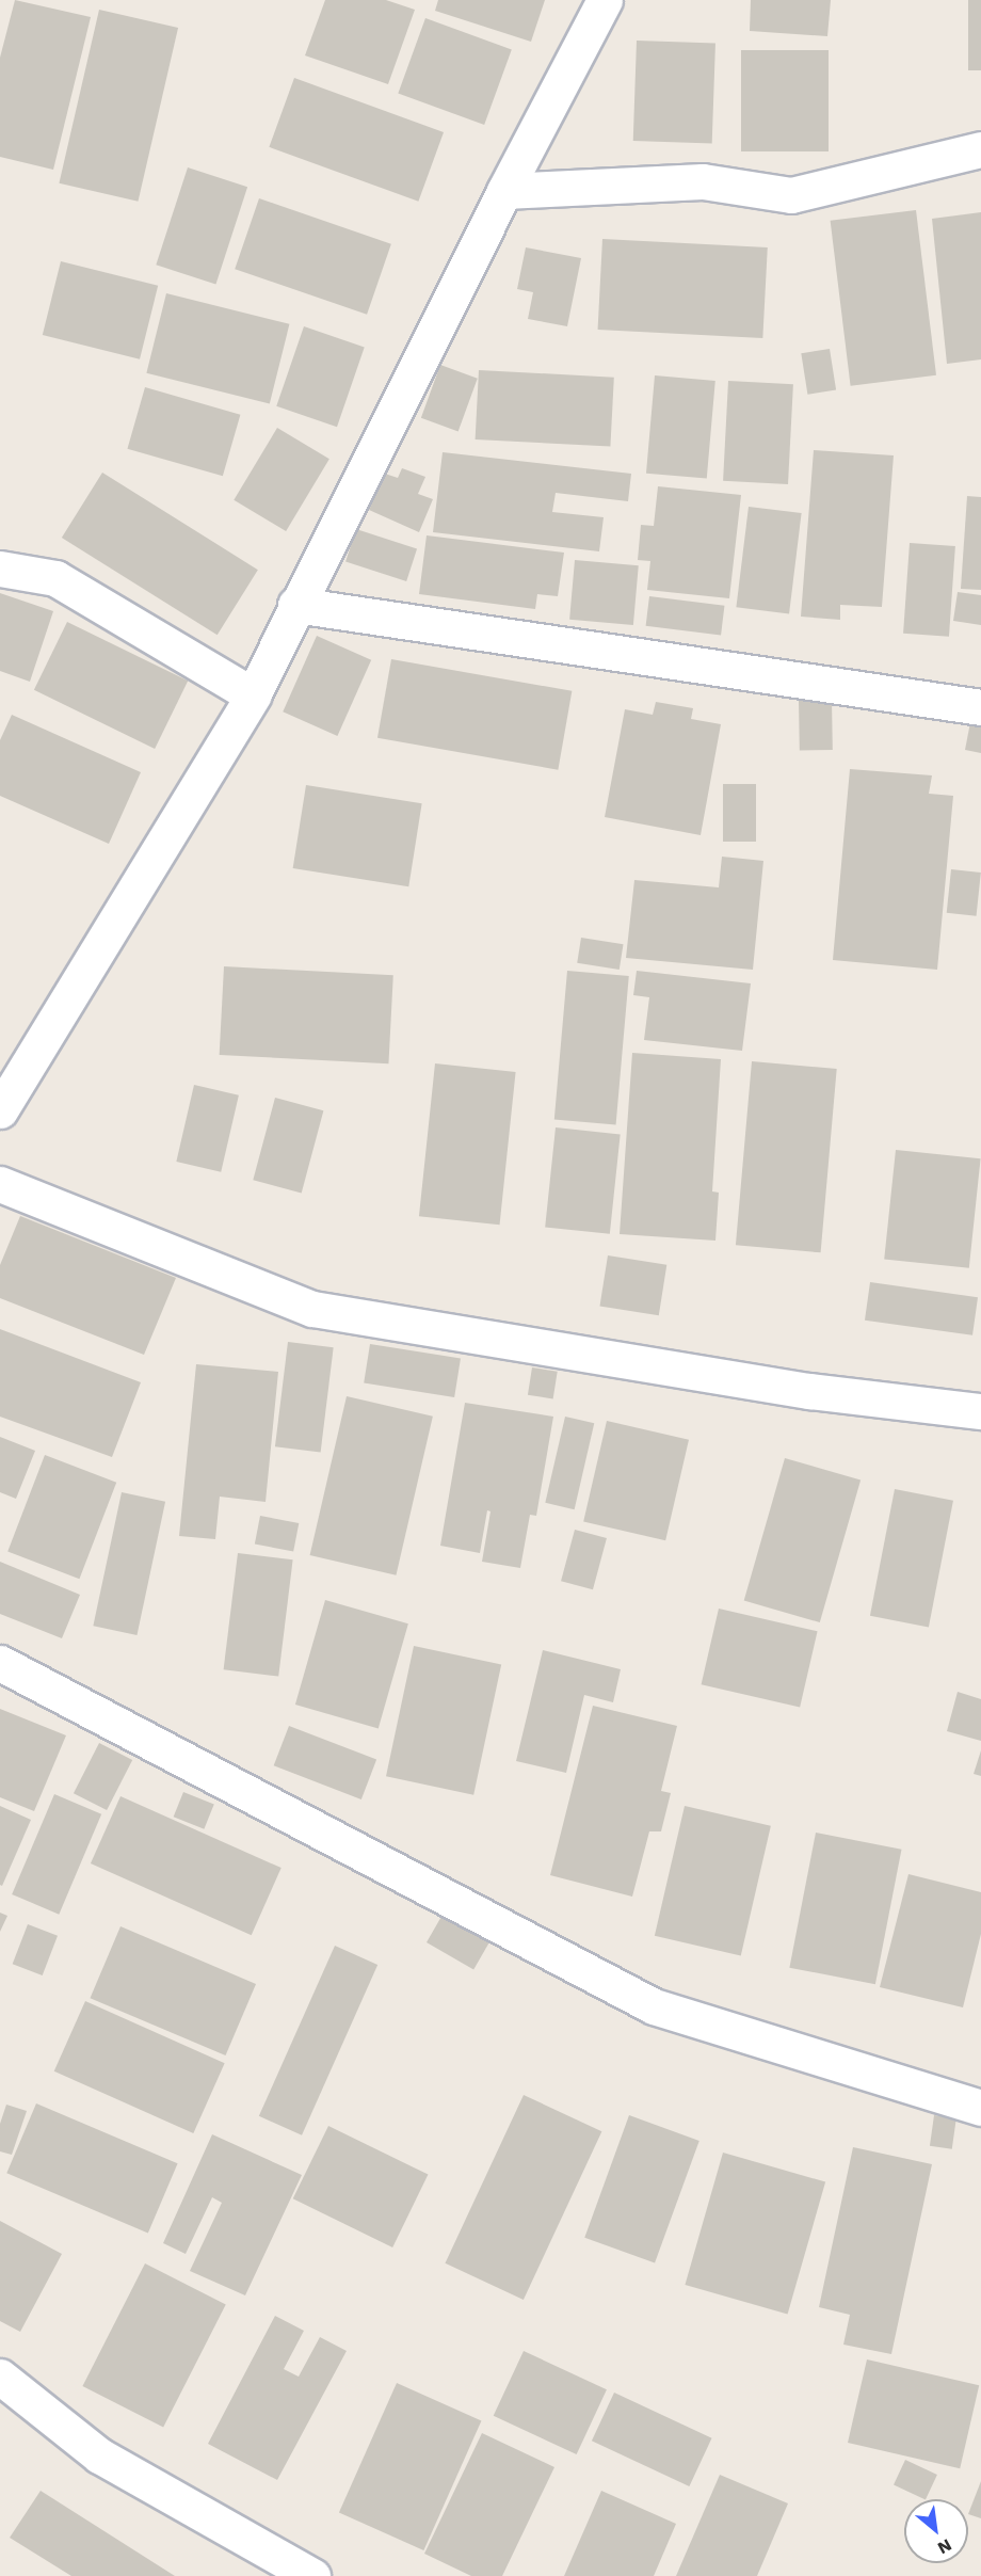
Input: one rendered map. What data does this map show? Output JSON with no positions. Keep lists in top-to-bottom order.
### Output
{
  "north": "bottom right"
}
